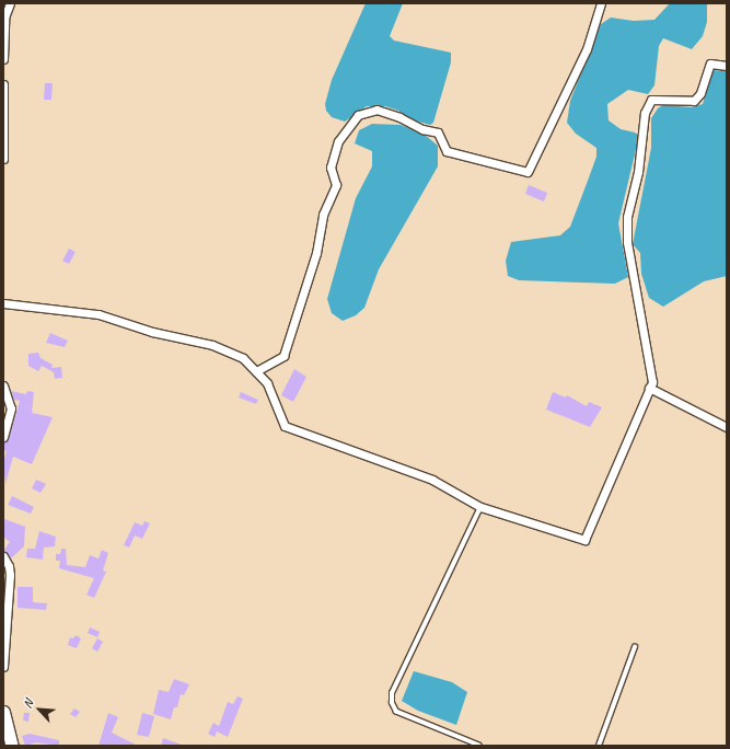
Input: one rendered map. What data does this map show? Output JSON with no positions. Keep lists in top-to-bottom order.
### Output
{
  "north": "top left"
}
